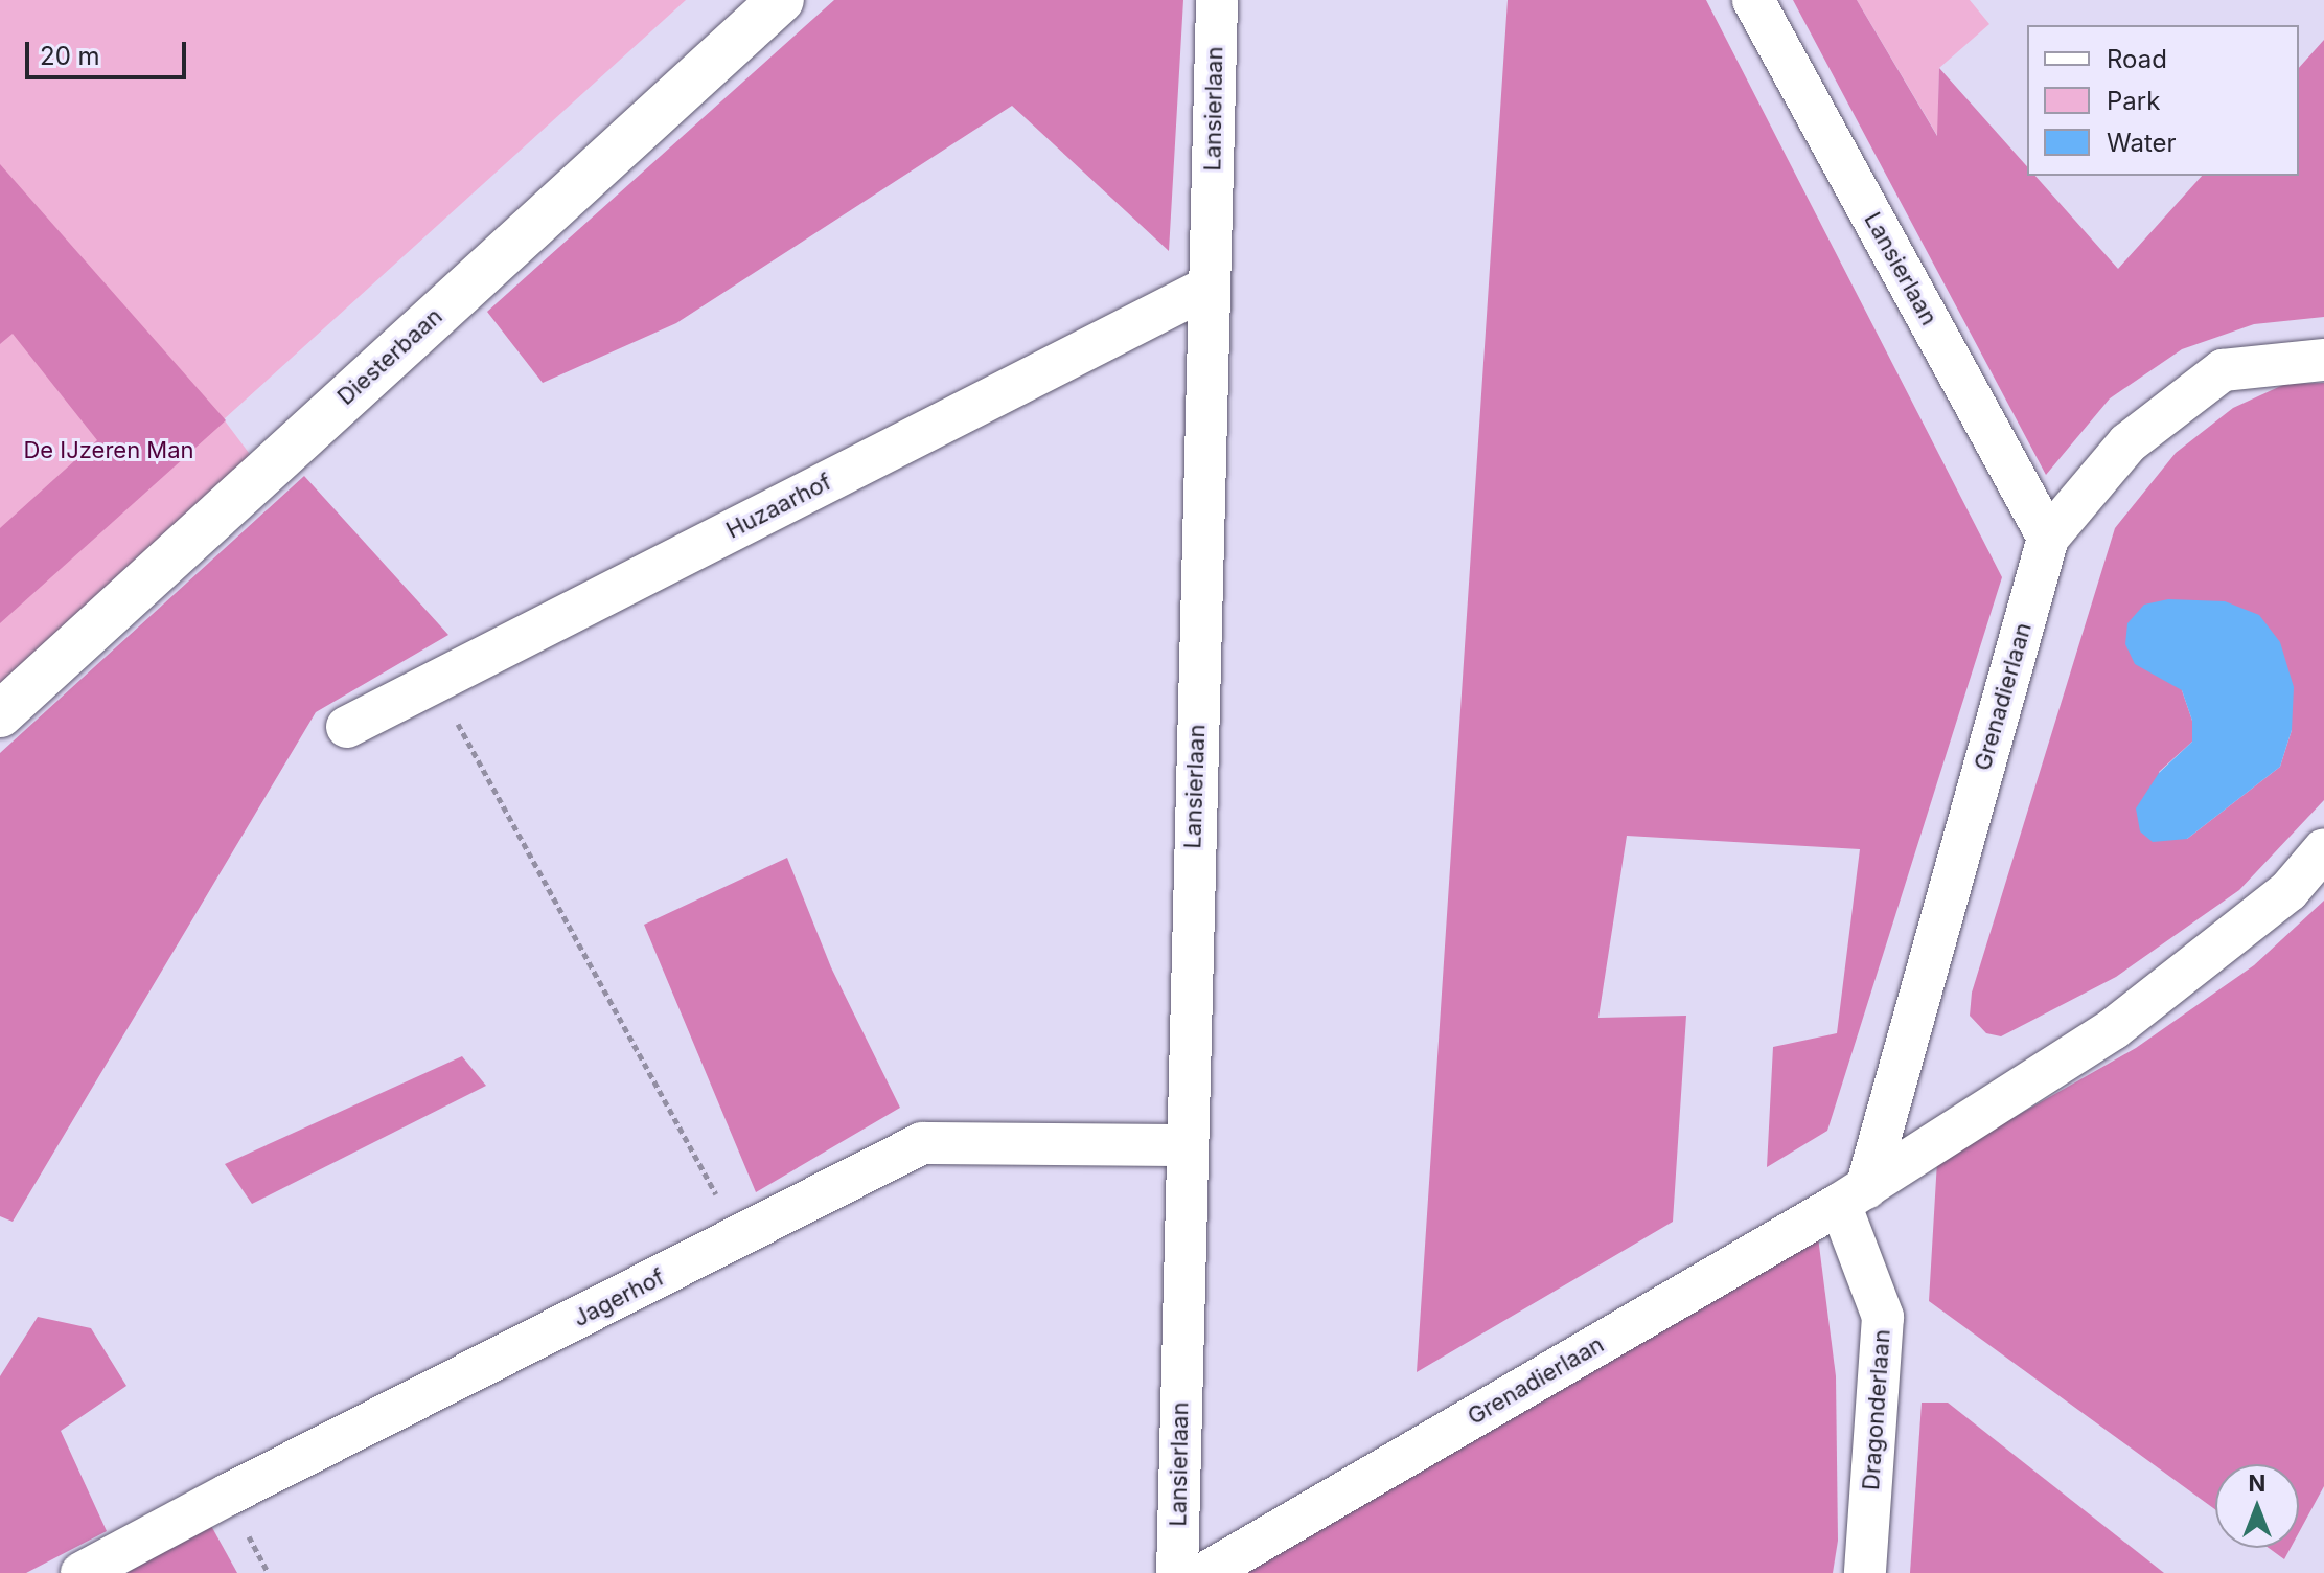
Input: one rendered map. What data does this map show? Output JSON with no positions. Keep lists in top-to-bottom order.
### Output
{
  "streets": {
    "street": [
      "Lansierlaan",
      "Diesterbaan",
      "Huzaarhof",
      "Grenadierlaan",
      "Jagerhof",
      "Dragonderlaan"
    ]
  },
  "crossings": [
    ["Lansierlaan", "Huzaarhof"],
    ["Lansierlaan", "Grenadierlaan"],
    ["Lansierlaan", "Jagerhof"],
    ["Grenadierlaan", "Dragonderlaan"]
  ],
  "parks": ["De IJzeren Man"],
  "legend": ["Road", "Park", "Water"],
  "scale_bar": "20 m",
  "north": "top"
}
